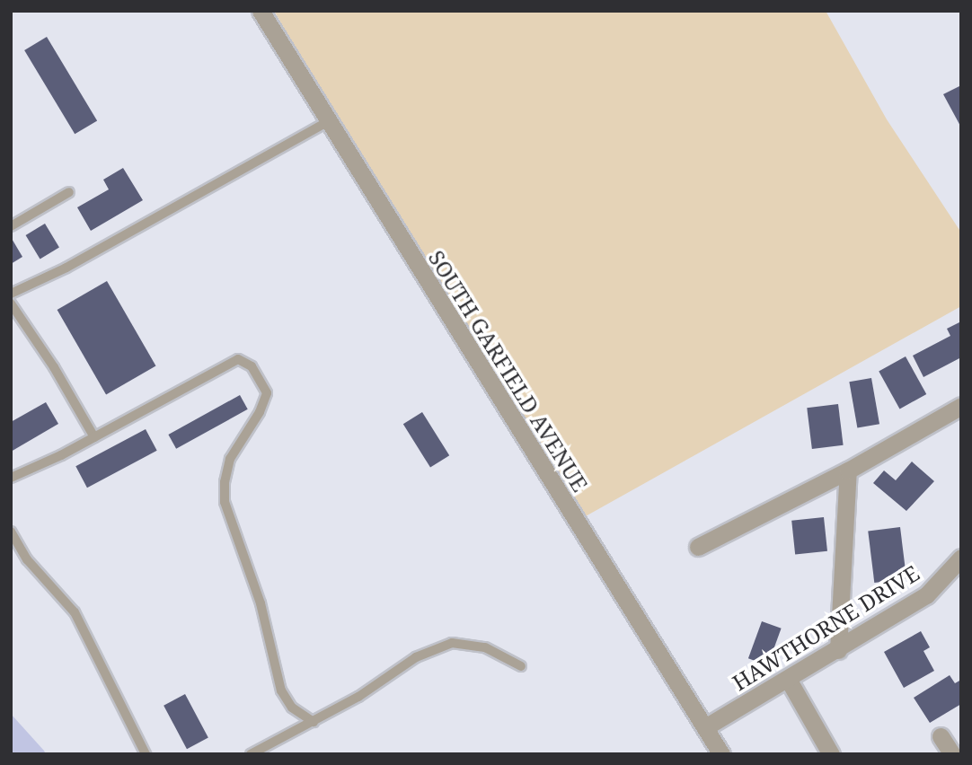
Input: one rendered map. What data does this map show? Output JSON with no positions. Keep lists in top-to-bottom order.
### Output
{
  "streets": {
    "street": ["SOUTH GARFIELD AVENUE", "HAWTHORNE DRIVE"]
  },
  "crossings": [
    ["SOUTH GARFIELD AVENUE", "HAWTHORNE DRIVE"]
  ]
}
